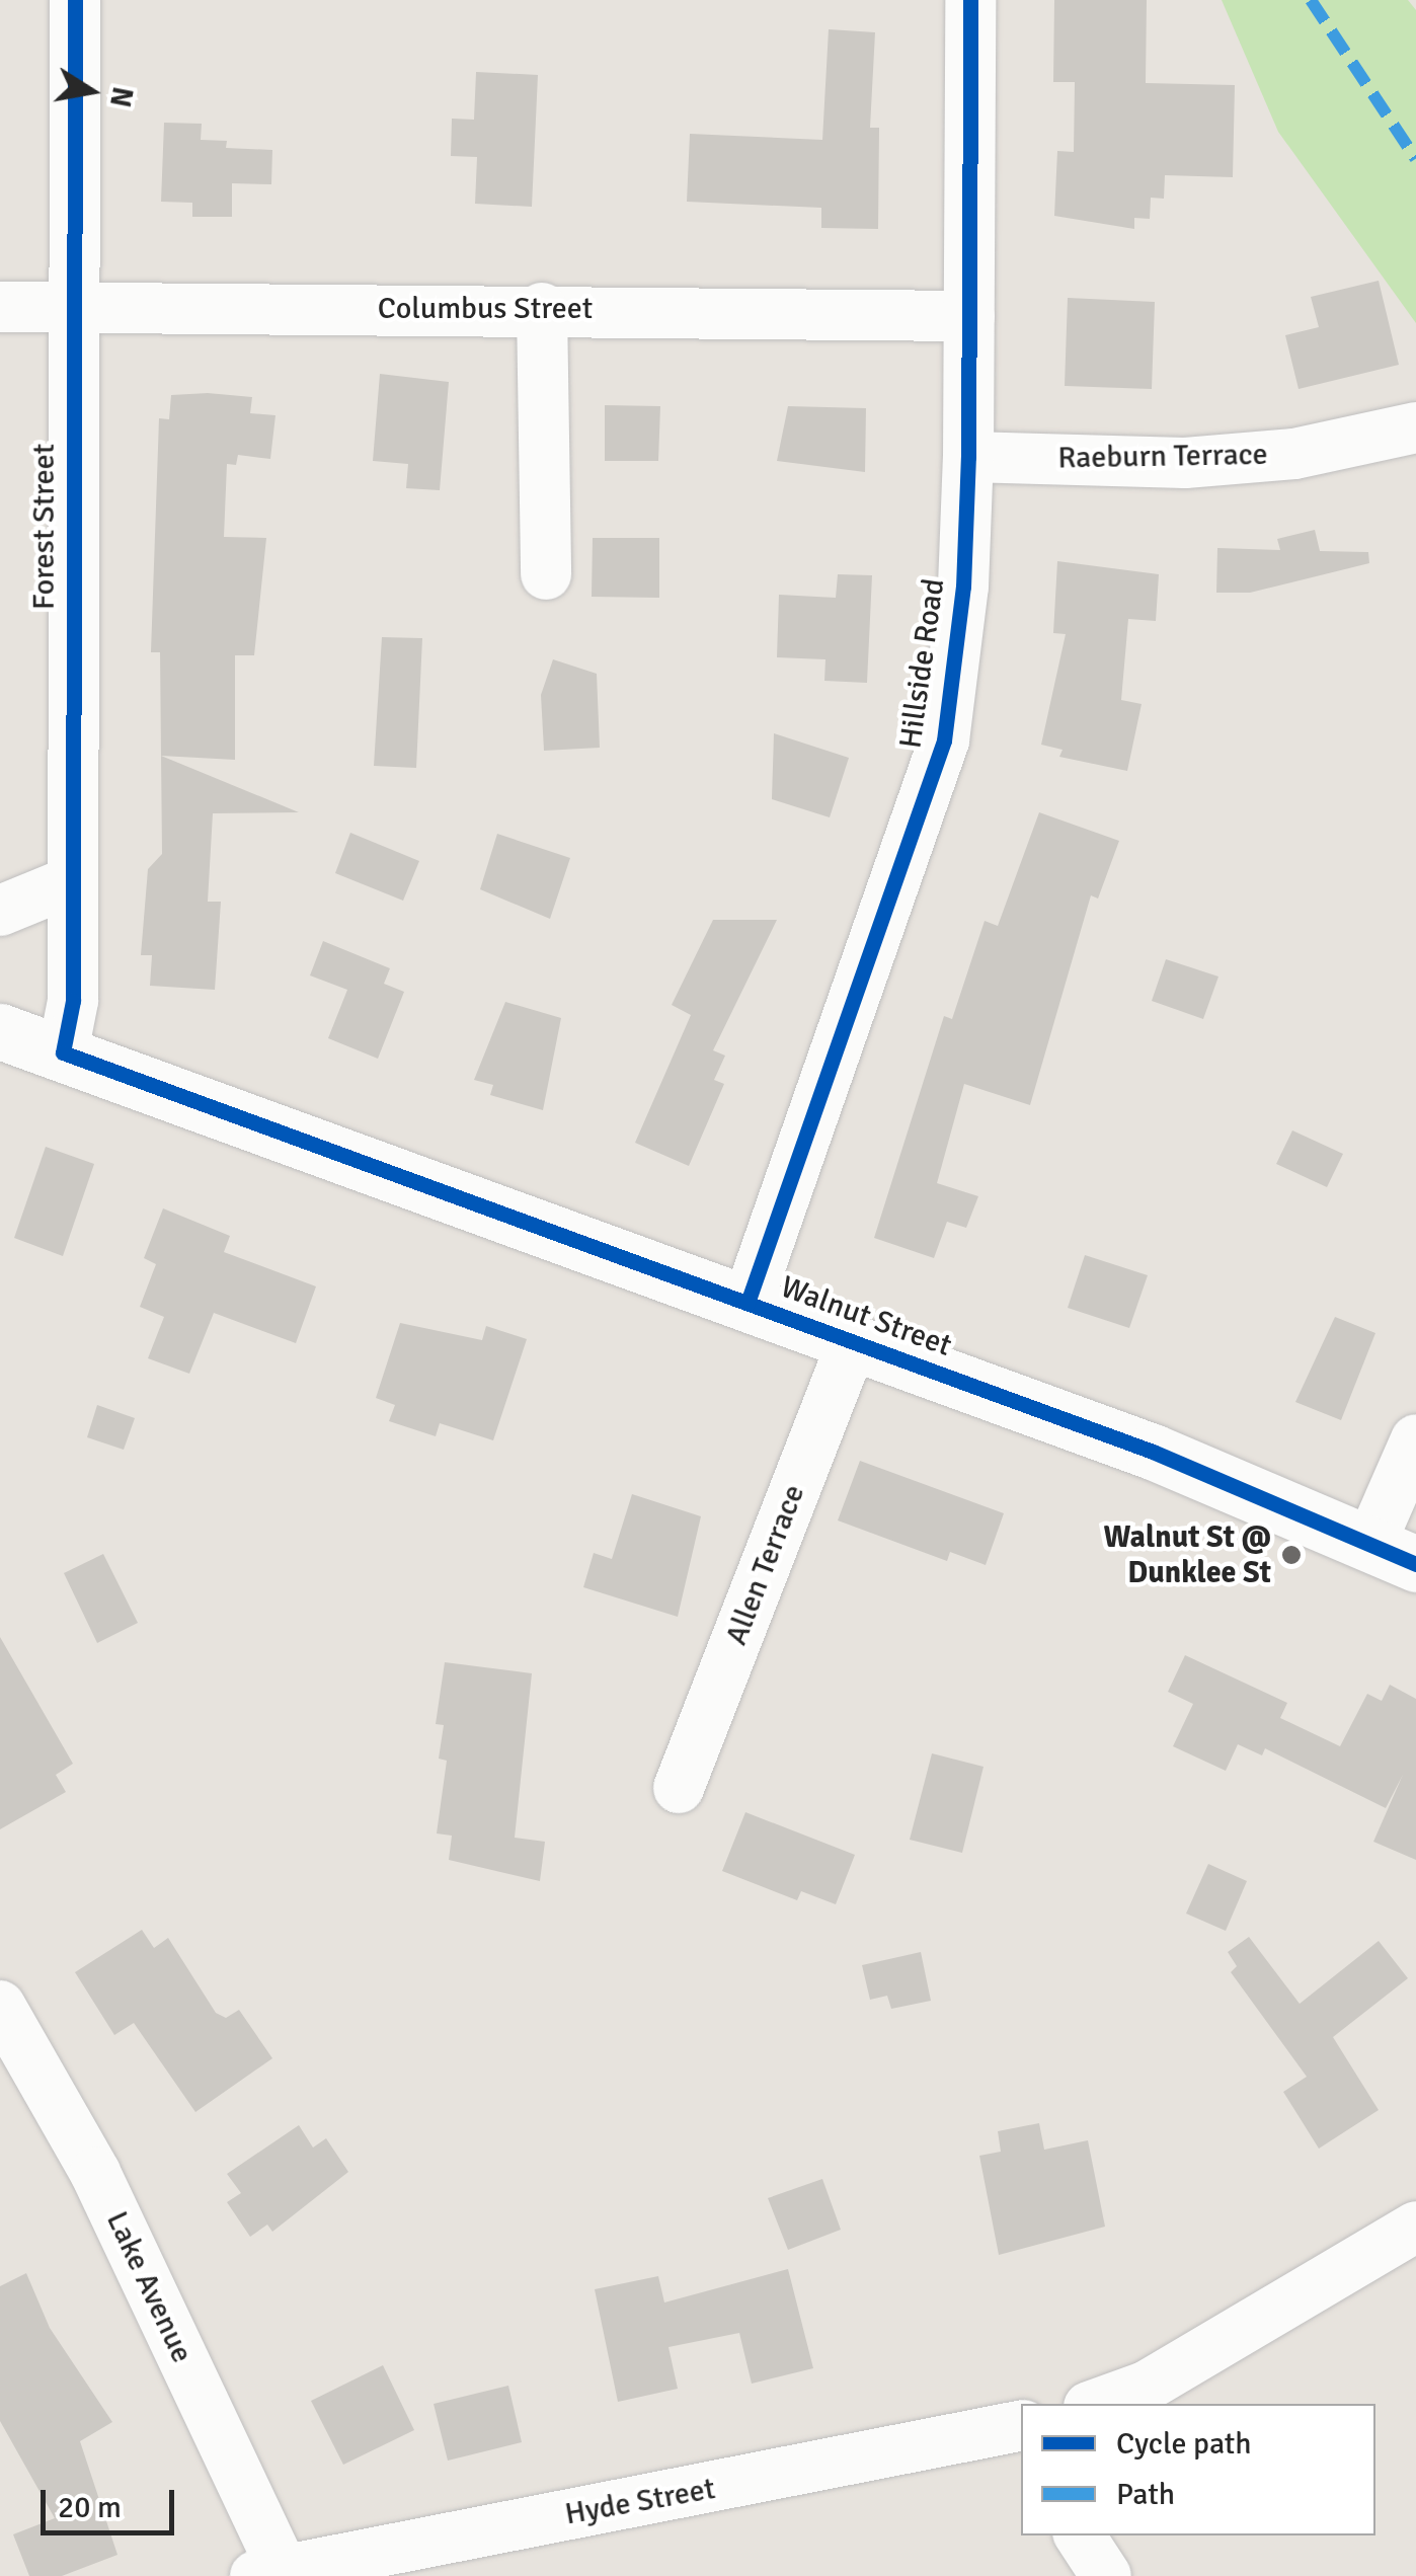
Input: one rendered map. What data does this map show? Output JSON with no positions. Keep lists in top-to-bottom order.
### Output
{
  "streets": {
    "main road": ["Walnut Street"],
    "street": [
      "Columbus Street",
      "Raeburn Terrace",
      "Forest Street",
      "Hillside Road",
      "Allen Terrace",
      "Lake Avenue",
      "Hyde Street"
    ]
  },
  "crossings": [
    ["Columbus Street", "Forest Street"],
    ["Columbus Street", "Hillside Road"],
    ["Raeburn Terrace", "Hillside Road"],
    ["Forest Street", "Walnut Street"],
    ["Hillside Road", "Walnut Street"],
    ["Walnut Street", "Allen Terrace"],
    ["Lake Avenue", "Hyde Street"]
  ],
  "places": ["Walnut St @ Dunklee St"],
  "legend": ["Cycle path", "Path"],
  "scale_bar": "20 m",
  "north": "right"
}
